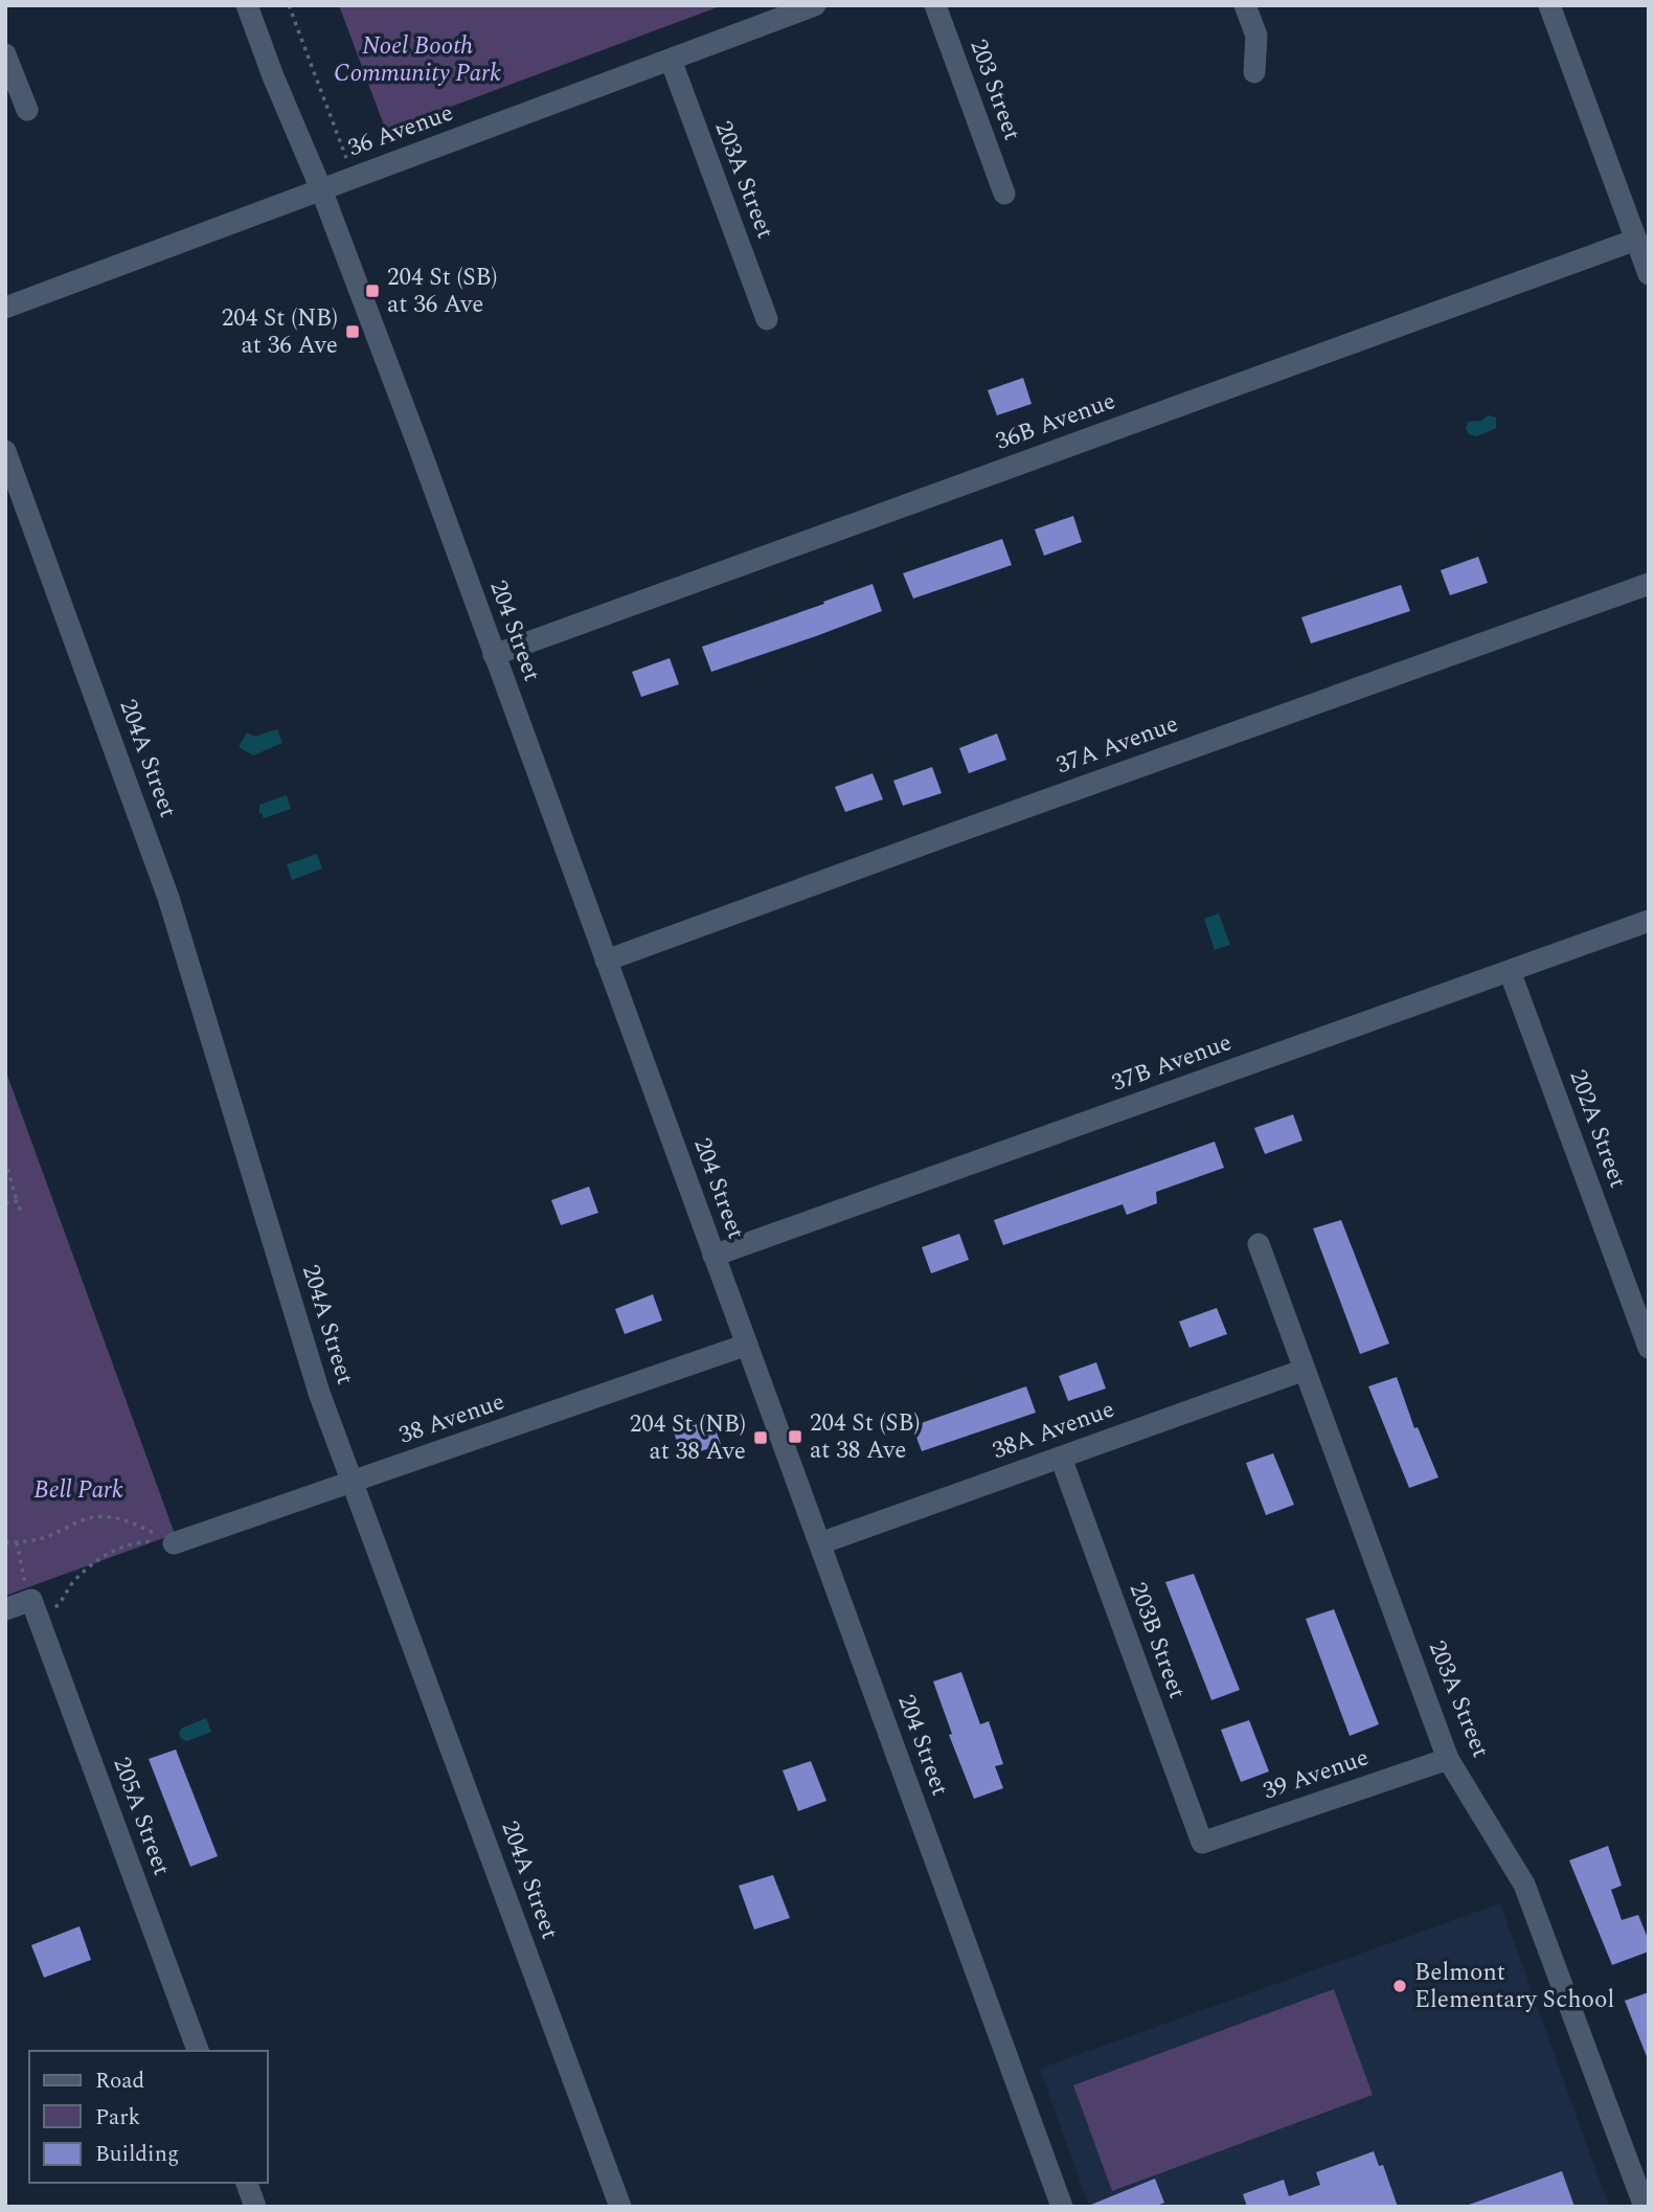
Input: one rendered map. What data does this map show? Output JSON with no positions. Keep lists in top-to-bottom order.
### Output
{
  "streets": {
    "street": [
      "203 Street",
      "36 Avenue",
      "203A Street",
      "36B Avenue",
      "204 Street",
      "37A Avenue",
      "204A Street",
      "37B Avenue",
      "202A Street",
      "38 Avenue",
      "38A Avenue",
      "203B Street",
      "39 Avenue",
      "205A Street"
    ]
  },
  "crossings": [
    ["36 Avenue", "203A Street"],
    ["36 Avenue", "204 Street"],
    ["203A Street", "38A Avenue"],
    ["203A Street", "39 Avenue"],
    ["36B Avenue", "204 Street"],
    ["204 Street", "37A Avenue"],
    ["204 Street", "37B Avenue"],
    ["204 Street", "38 Avenue"],
    ["204 Street", "38A Avenue"],
    ["204A Street", "38 Avenue"],
    ["37B Avenue", "202A Street"],
    ["38A Avenue", "203B Street"],
    ["203B Street", "39 Avenue"]
  ],
  "parks": ["Noel Booth Community Park", "Bell Park"],
  "places": {
    "transit": [
      "204 St (SB) at 36 Ave",
      "204 St (NB) at 36 Ave",
      "204 St (SB) at 38 Ave",
      "204 St (NB) at 38 Ave"
    ],
    "other": ["Belmont Elementary School"]
  },
  "legend": ["Road", "Park", "Building"]
}
